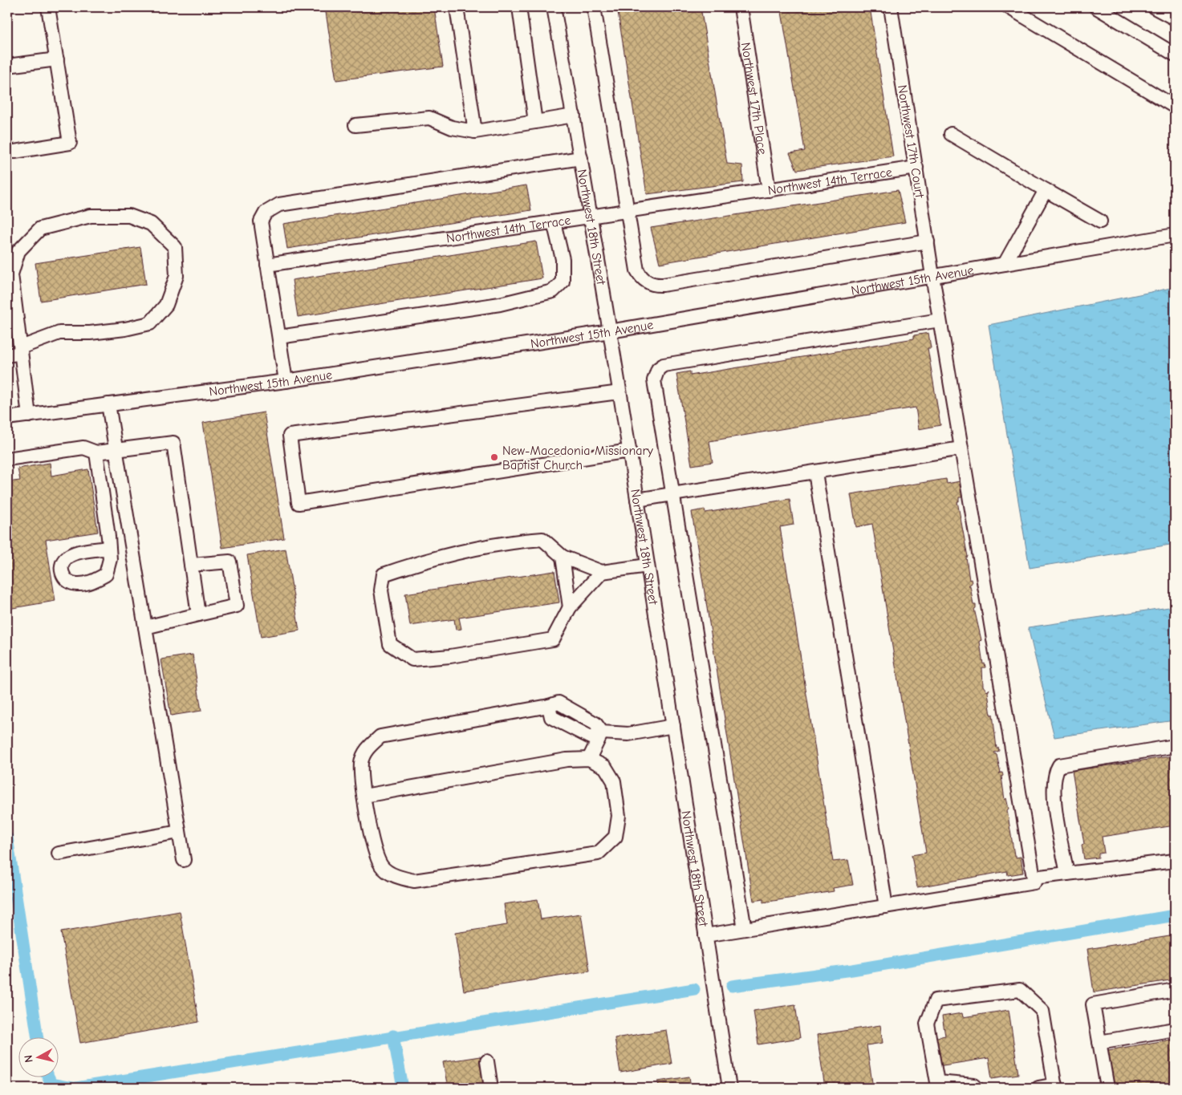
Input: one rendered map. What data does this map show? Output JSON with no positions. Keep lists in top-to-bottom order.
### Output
{
  "streets": {
    "street": [
      "Northwest 17th Place",
      "Northwest 17th Court",
      "Northwest 14th Terrace",
      "Northwest 18th Street",
      "Northwest 15th Avenue"
    ]
  },
  "crossings": [
    ["Northwest 17th Place", "Northwest 14th Terrace"],
    ["Northwest 17th Court", "Northwest 14th Terrace"],
    ["Northwest 17th Court", "Northwest 15th Avenue"],
    ["Northwest 14th Terrace", "Northwest 18th Street"],
    ["Northwest 18th Street", "Northwest 15th Avenue"]
  ],
  "places": ["New-Macedonia Missionary Baptist Church"],
  "north": "left"
}
